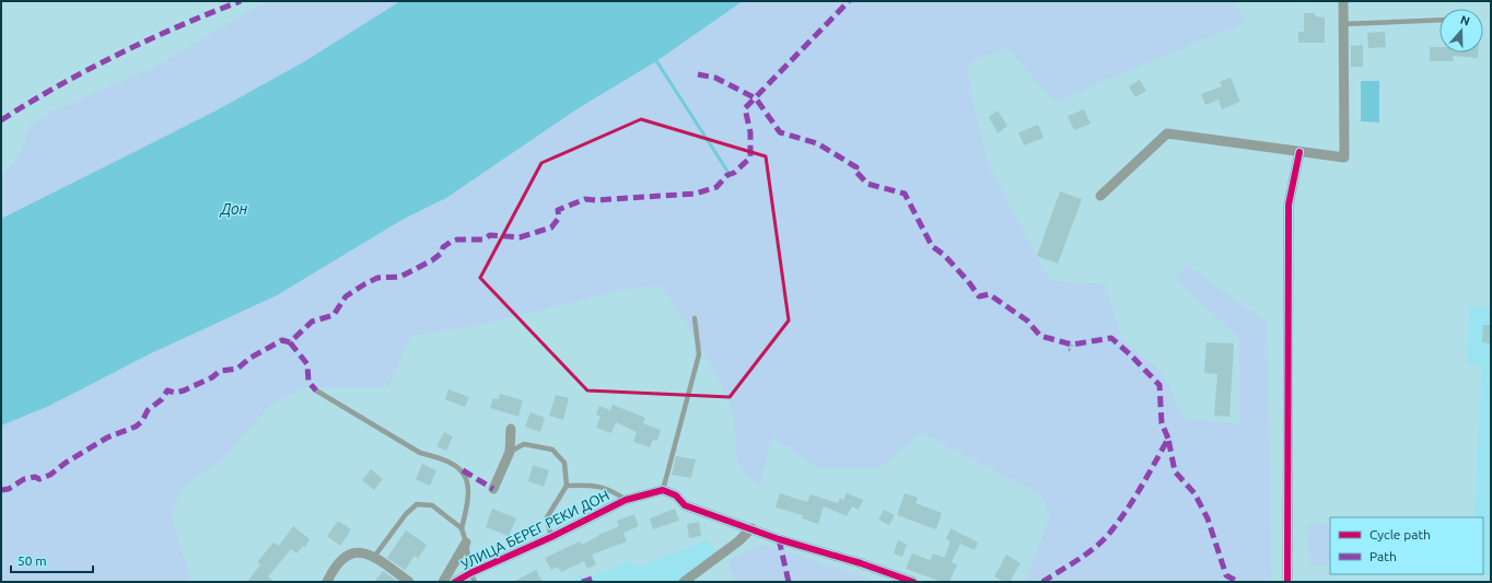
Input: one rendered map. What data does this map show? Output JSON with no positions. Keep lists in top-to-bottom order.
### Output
{
  "streets": {
    "street": ["УЛИЦА БЕРЕГ РЕКИ ДОН"]
  },
  "water": ["Дон"],
  "legend": ["Cycle path", "Path"],
  "scale_bar": "50 m",
  "north": "top"
}
